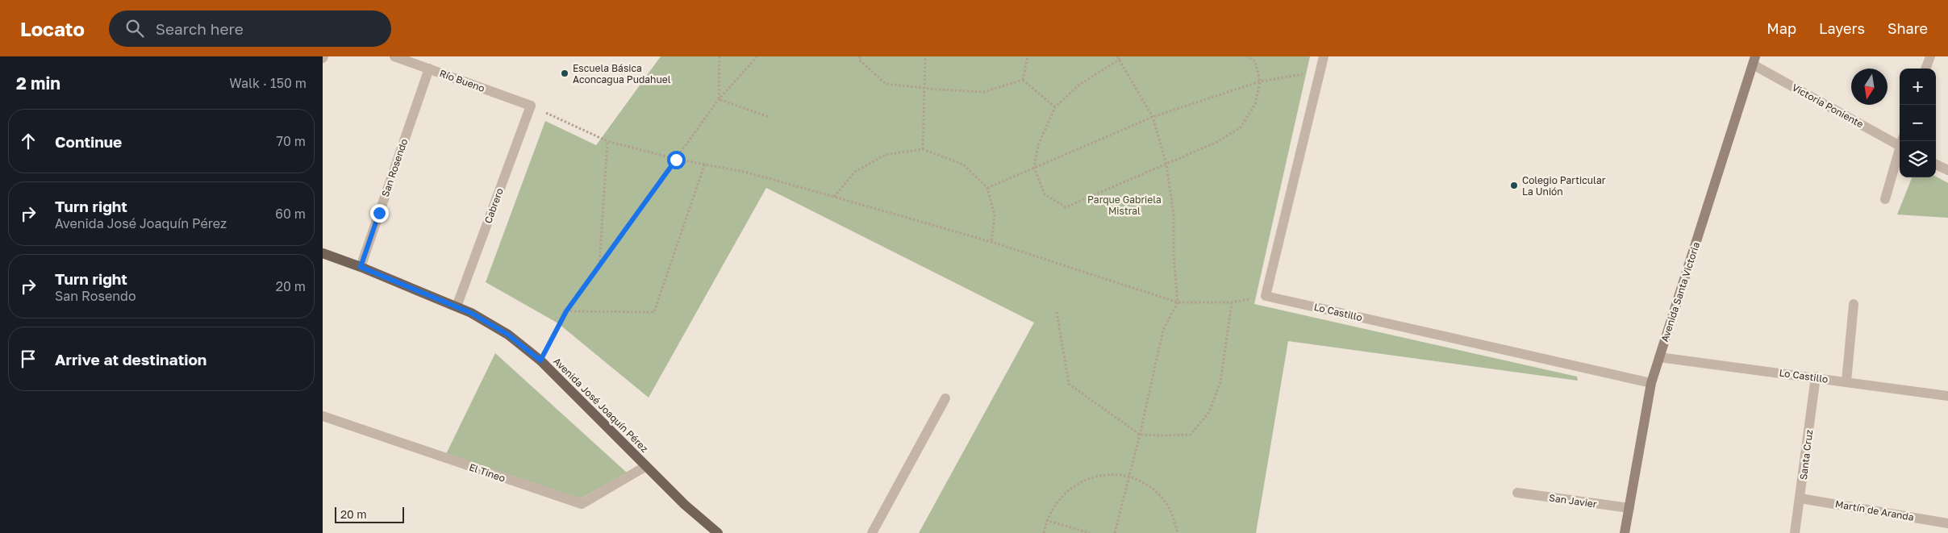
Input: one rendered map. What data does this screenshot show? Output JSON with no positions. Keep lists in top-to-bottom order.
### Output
{
  "streets": {
    "main road": ["Avenida José Joaquín Pérez"],
    "street": [
      "Río Bueno",
      "Victoria Poniente",
      "San Rosendo",
      "Cabrero",
      "Avenida Santa Victoria",
      "Lo Castillo",
      "Santa Cruz",
      "El Tineo",
      "San Javier",
      "Martín de Aranda"
    ]
  },
  "crossings": [
    ["Río Bueno", "San Rosendo"],
    ["Río Bueno", "Cabrero"],
    ["Victoria Poniente", "Avenida Santa Victoria"],
    ["San Rosendo", "Avenida José Joaquín Pérez"],
    ["Cabrero", "Avenida José Joaquín Pérez"],
    ["Avenida Santa Victoria", "Lo Castillo"],
    ["Avenida Santa Victoria", "San Javier"],
    ["Lo Castillo", "Santa Cruz"],
    ["Avenida José Joaquín Pérez", "El Tineo"],
    ["Santa Cruz", "Martín de Aranda"]
  ],
  "parks": ["Parque Gabriela Mistral"],
  "places": ["Escuela Básica Aconcagua Pudahuel", "Colegio Particular La Unión"],
  "scale_bar": "20 m",
  "north": "bottom",
  "page": {
    "header": "Locato",
    "search": "Search here",
    "nav": ["Map", "Layers", "Share"],
    "heading": ["2 min", "Walk · 150 m"],
    "map_buttons": ["+", "−"],
    "list": [
      ["Continue", "70 m"],
      ["Turn right", "Avenida José Joaquín Pérez", "60 m"],
      ["Turn right", "San Rosendo", "20 m"],
      "Arrive at destination"
    ],
    "scale": "20 m"
  }
}
